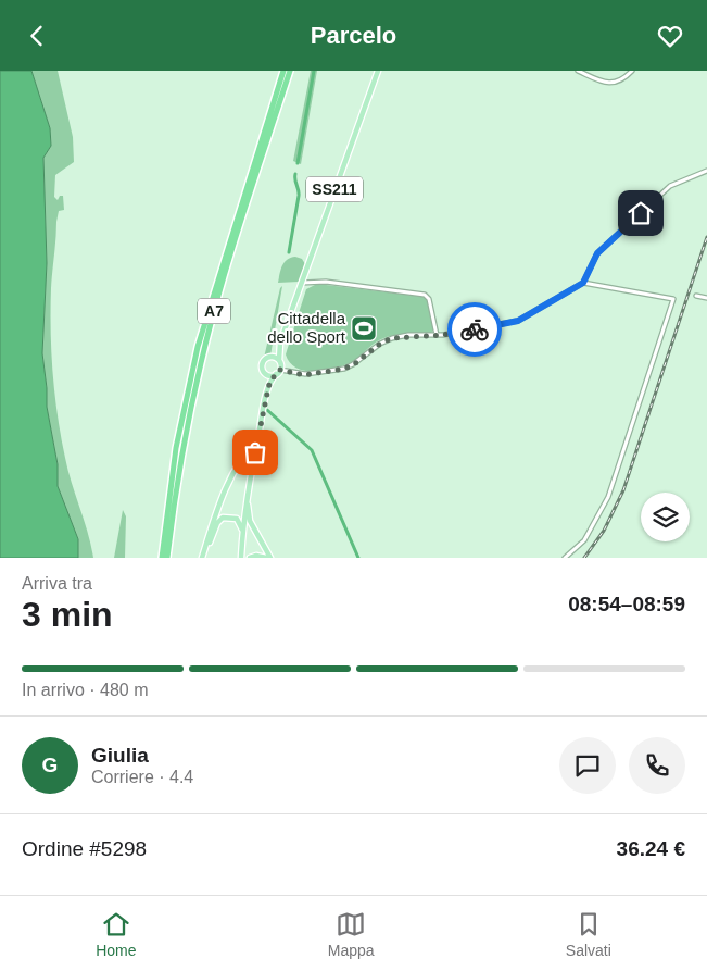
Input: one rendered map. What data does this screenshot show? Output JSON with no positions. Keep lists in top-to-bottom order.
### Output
{
  "streets": {
    "highway": ["A7"],
    "main road": ["SS211"]
  },
  "places": {
    "sports": ["Cittadella dello Sport"]
  },
  "page": {
    "header": "Parcelo",
    "heading": ["3 min", "Arriva tra", "08:54–08:59"],
    "panel": [
      "Giulia",
      "Corriere · 4.4",
      "Ordine #5298",
      "36.24 €"
    ],
    "bar": "In arrivo · 480 m",
    "round": "G",
    "tabs": ["Home", "Mappa", "Salvati"]
  }
}
